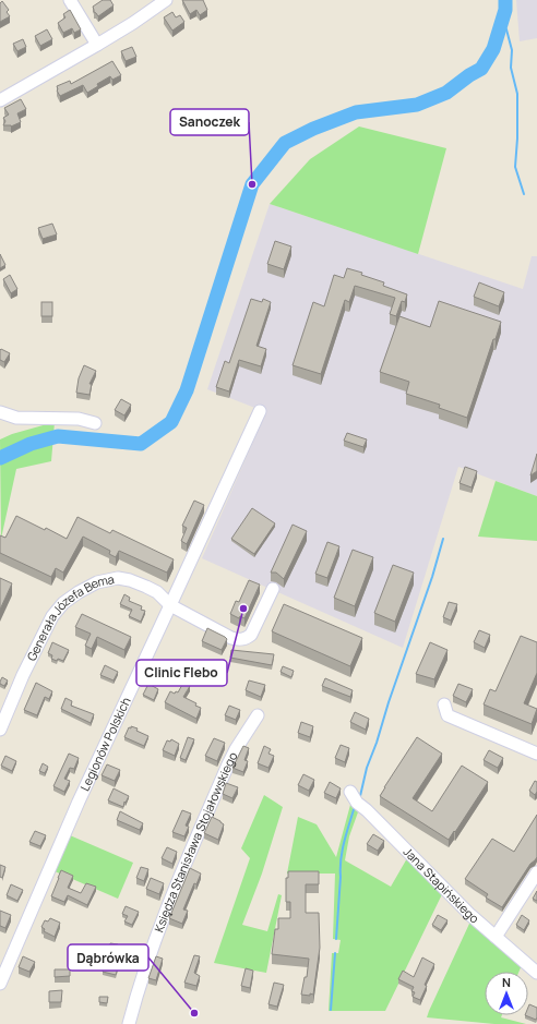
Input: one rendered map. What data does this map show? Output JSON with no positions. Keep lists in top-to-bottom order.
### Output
{
  "streets": {
    "street": [
      "Generała Józefa Bema",
      "Legionów Polskich",
      "Księdza Stanisława Stojałowskiego",
      "Jana Stapińskiego"
    ]
  },
  "crossings": [
    ["Generała Józefa Bema", "Legionów Polskich"]
  ],
  "places": ["Sanoczek", "Clinic Flebo", "Dąbrówka"],
  "north": "top"
}
